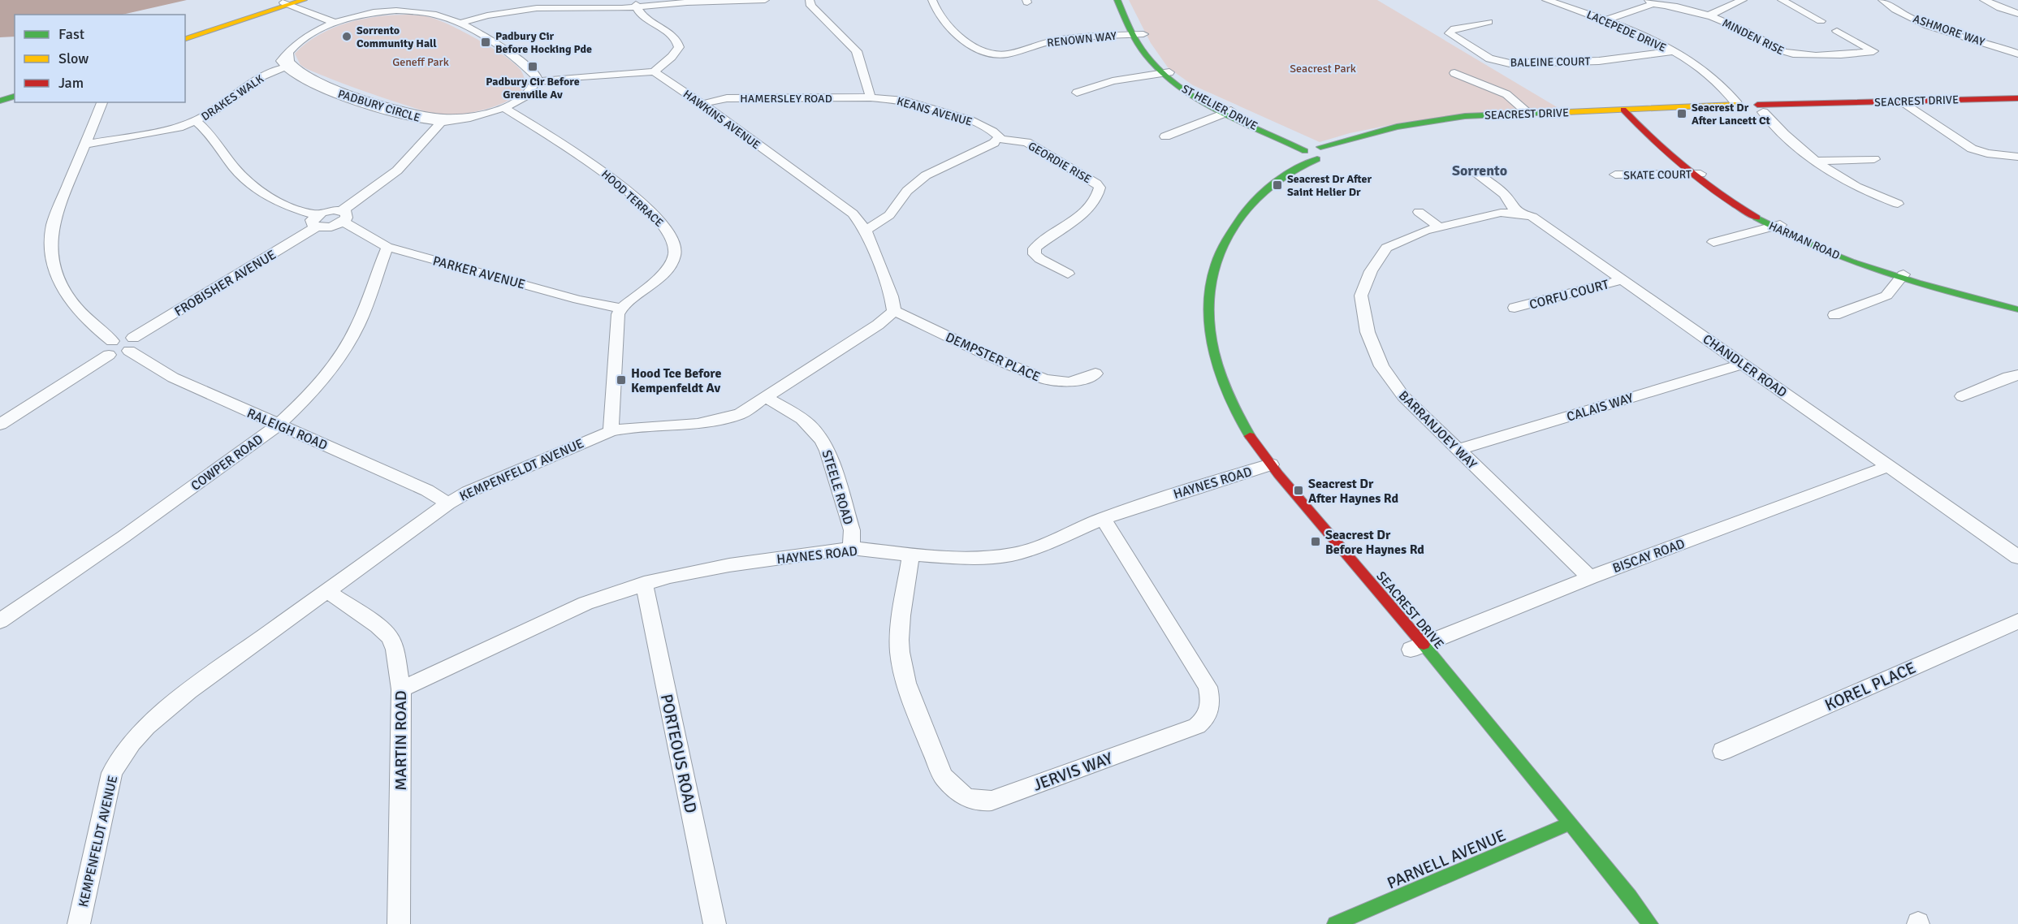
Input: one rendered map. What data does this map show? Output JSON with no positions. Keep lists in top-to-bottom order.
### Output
{
  "streets": {
    "main road": [
      "SEACREST DRIVE",
      "ST HELIER DRIVE",
      "HARMAN ROAD",
      "PARNELL AVENUE"
    ],
    "street": [
      "ASHMORE WAY",
      "LACEPEDE DRIVE",
      "MINDEN RISE",
      "RENOWN WAY",
      "BALEINE COURT",
      "DRAKES WALK",
      "HAMERSLEY ROAD",
      "PADBURY CIRCLE",
      "KEANS AVENUE",
      "HAWKINS AVENUE",
      "GEORDIE RISE",
      "SKATE COURT",
      "HOOD TERRACE",
      "PARKER AVENUE",
      "FROBISHER AVENUE",
      "CORFU COURT",
      "DEMPSTER PLACE",
      "CHANDLER ROAD",
      "CALAIS WAY",
      "RALEIGH ROAD",
      "BARRANJOEY WAY",
      "COWPER ROAD",
      "KEMPENFELDT AVENUE",
      "HAYNES ROAD",
      "STEELE ROAD",
      "BISCAY ROAD",
      "KOREL PLACE",
      "MARTIN ROAD",
      "PORTEOUS ROAD",
      "JERVIS WAY"
    ]
  },
  "crossings": [
    ["LACEPEDE DRIVE", "BALEINE COURT"],
    ["LACEPEDE DRIVE", "SEACREST DRIVE"],
    ["RENOWN WAY", "ST HELIER DRIVE"],
    ["DRAKES WALK", "PADBURY CIRCLE"],
    ["HAMERSLEY ROAD", "KEANS AVENUE"],
    ["HAMERSLEY ROAD", "HAWKINS AVENUE"],
    ["SEACREST DRIVE", "ST HELIER DRIVE"],
    ["SEACREST DRIVE", "HARMAN ROAD"],
    ["SEACREST DRIVE", "HAYNES ROAD"],
    ["SEACREST DRIVE", "BISCAY ROAD"],
    ["SEACREST DRIVE", "PARNELL AVENUE"],
    ["PADBURY CIRCLE", "HOOD TERRACE"],
    ["KEANS AVENUE", "GEORDIE RISE"],
    ["SKATE COURT", "HARMAN ROAD"],
    ["HOOD TERRACE", "PARKER AVENUE"],
    ["PARKER AVENUE", "COWPER ROAD"],
    ["FROBISHER AVENUE", "RALEIGH ROAD"],
    ["CORFU COURT", "CHANDLER ROAD"],
    ["DEMPSTER PLACE", "KEMPENFELDT AVENUE"],
    ["CHANDLER ROAD", "CALAIS WAY"],
    ["CHANDLER ROAD", "BARRANJOEY WAY"],
    ["CHANDLER ROAD", "BISCAY ROAD"],
    ["CALAIS WAY", "BARRANJOEY WAY"],
    ["RALEIGH ROAD", "COWPER ROAD"],
    ["RALEIGH ROAD", "KEMPENFELDT AVENUE"],
    ["BARRANJOEY WAY", "BISCAY ROAD"],
    ["KEMPENFELDT AVENUE", "STEELE ROAD"],
    ["KEMPENFELDT AVENUE", "MARTIN ROAD"],
    ["HAYNES ROAD", "STEELE ROAD"],
    ["HAYNES ROAD", "MARTIN ROAD"],
    ["HAYNES ROAD", "PORTEOUS ROAD"],
    ["HAYNES ROAD", "JERVIS WAY"]
  ],
  "districts": ["Sorrento"],
  "parks": ["Geneff Park", "Seacrest Park"],
  "places": {
    "other": ["Sorrento Community Hall"],
    "transit": [
      "Padbury Cir Before Hocking Pde",
      "Padbury Cir Before Grenville Av",
      "Seacrest Dr After Lancett Ct",
      "Seacrest Dr After Saint Helier Dr",
      "Hood Tce Before Kempenfeldt Av",
      "Seacrest Dr After Haynes Rd",
      "Seacrest Dr Before Haynes Rd"
    ]
  },
  "legend": ["Fast", "Slow", "Jam"]
}
